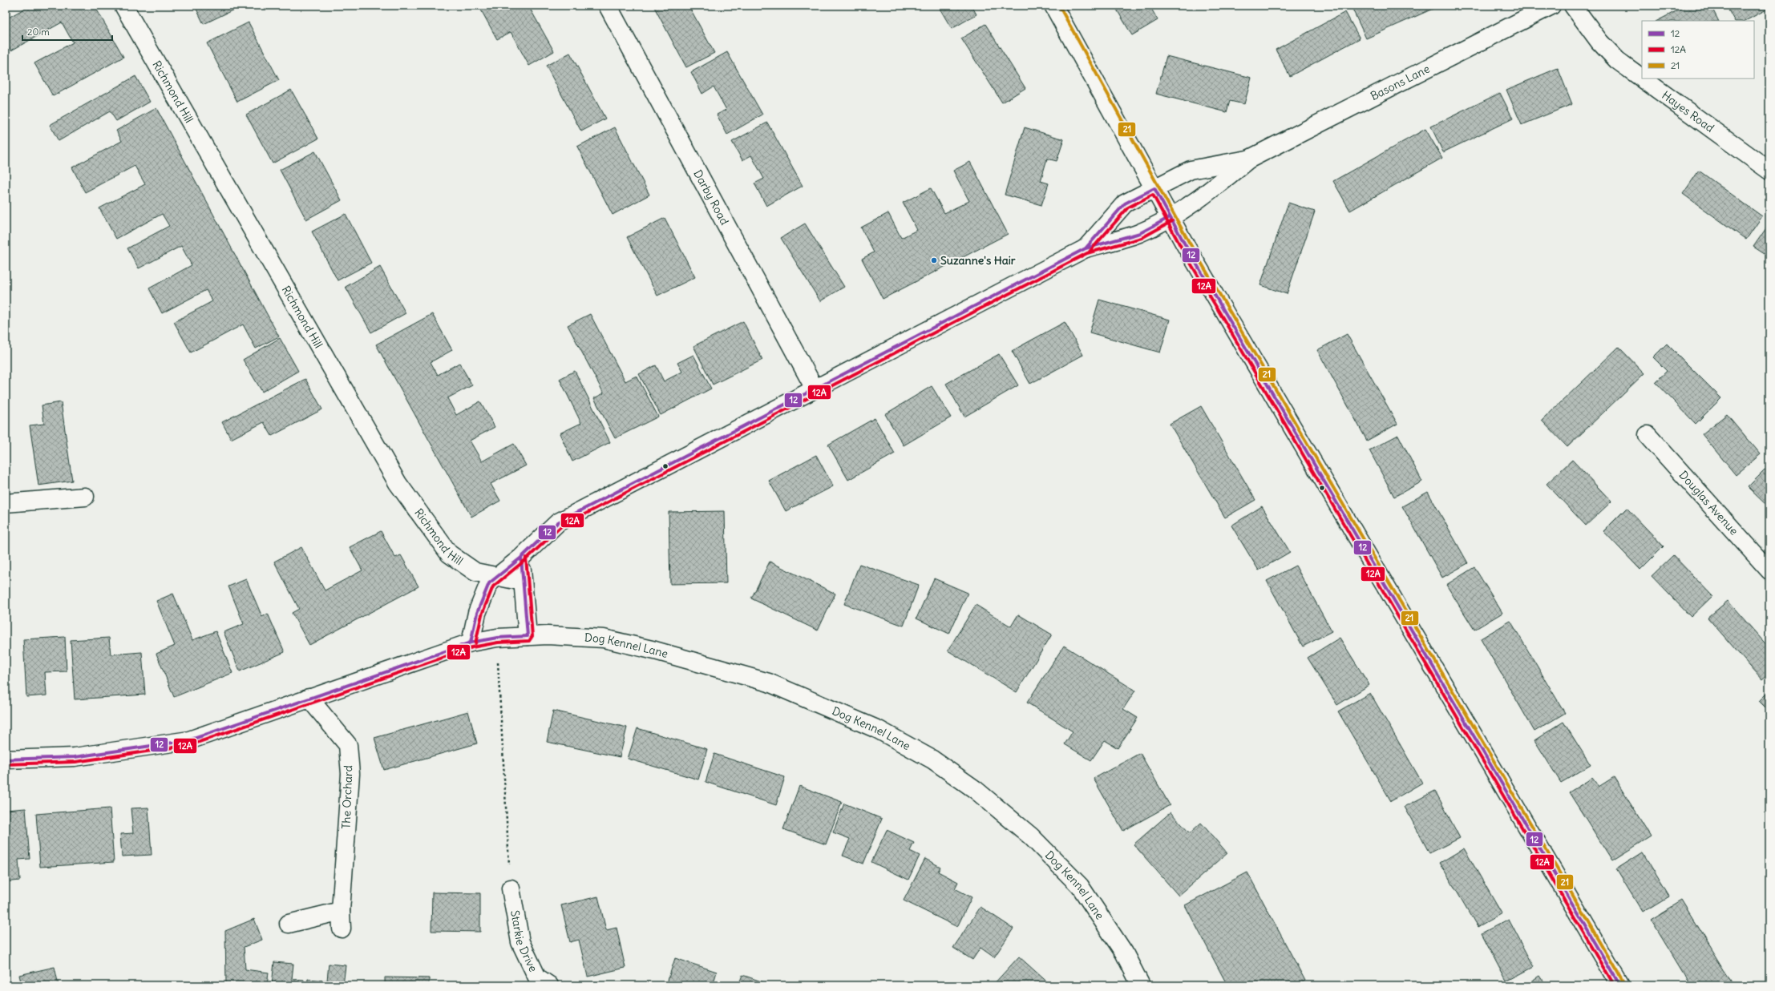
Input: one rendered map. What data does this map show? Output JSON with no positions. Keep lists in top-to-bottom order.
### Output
{
  "streets": {
    "street": [
      "Basons Lane",
      "Richmond Hill",
      "Hayes Road",
      "Darby Road",
      "Douglas Avenue",
      "Dog Kennel Lane",
      "The Orchard",
      "Starkie Drive"
    ]
  },
  "crossings": [
    ["Basons Lane", "Richmond Hill"],
    ["Basons Lane", "Darby Road"],
    ["Basons Lane", "Dog Kennel Lane"],
    ["Dog Kennel Lane", "The Orchard"]
  ],
  "places": ["Suzanne's Hair"],
  "lines": ["transit line 21", "transit line 12", "transit line 12A"],
  "legend": ["12", "12A", "21"],
  "scale_bar": "20 m"
}
